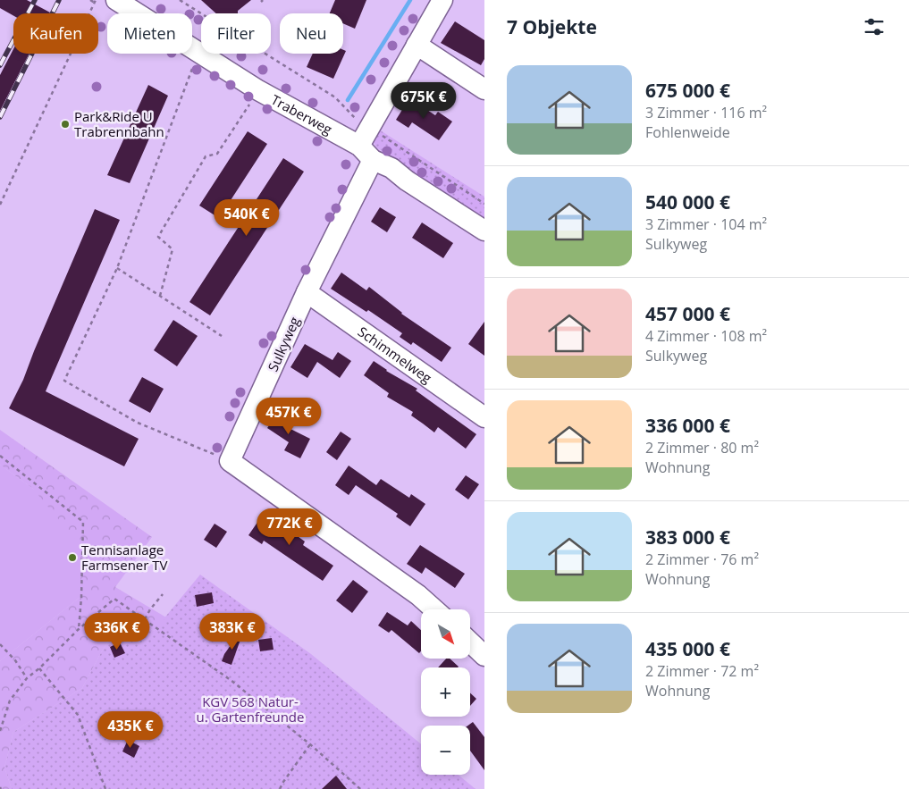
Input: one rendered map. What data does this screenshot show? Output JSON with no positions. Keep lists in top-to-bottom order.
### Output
{
  "streets": {
    "street": ["Traberweg", "Sulkyweg", "Schimmelweg"]
  },
  "crossings": [
    ["Traberweg", "Sulkyweg"],
    ["Sulkyweg", "Schimmelweg"]
  ],
  "parks": ["KGV 568 Natur- u. Gartenfreunde"],
  "places": ["Park&Ride U Trabrennbahn", "Tennisanlage Farmsener TV"],
  "north": "bottom right",
  "page": {
    "heading": "7 Objekte",
    "chip": [
      "Kaufen",
      "Mieten",
      "Filter",
      "Neu"
    ],
    "list": [
      {
        "name": "675 000 €",
        "note": "3 Zimmer · 116 m² · Fohlenweide"
      },
      {
        "name": "540 000 €",
        "note": "3 Zimmer · 104 m² · Sulkyweg"
      },
      {
        "name": "457 000 €",
        "note": "4 Zimmer · 108 m² · Sulkyweg"
      },
      {
        "name": "336 000 €",
        "note": "2 Zimmer · 80 m² · Wohnung"
      },
      {
        "name": "383 000 €",
        "note": "2 Zimmer · 76 m² · Wohnung"
      },
      {
        "name": "435 000 €",
        "note": "2 Zimmer · 72 m² · Wohnung"
      }
    ],
    "price": [
      "675K €",
      "540K €",
      "457K €",
      "772K €",
      "336K €",
      "383K €",
      "435K €"
    ],
    "map_buttons": ["+", "−"]
  }
}
